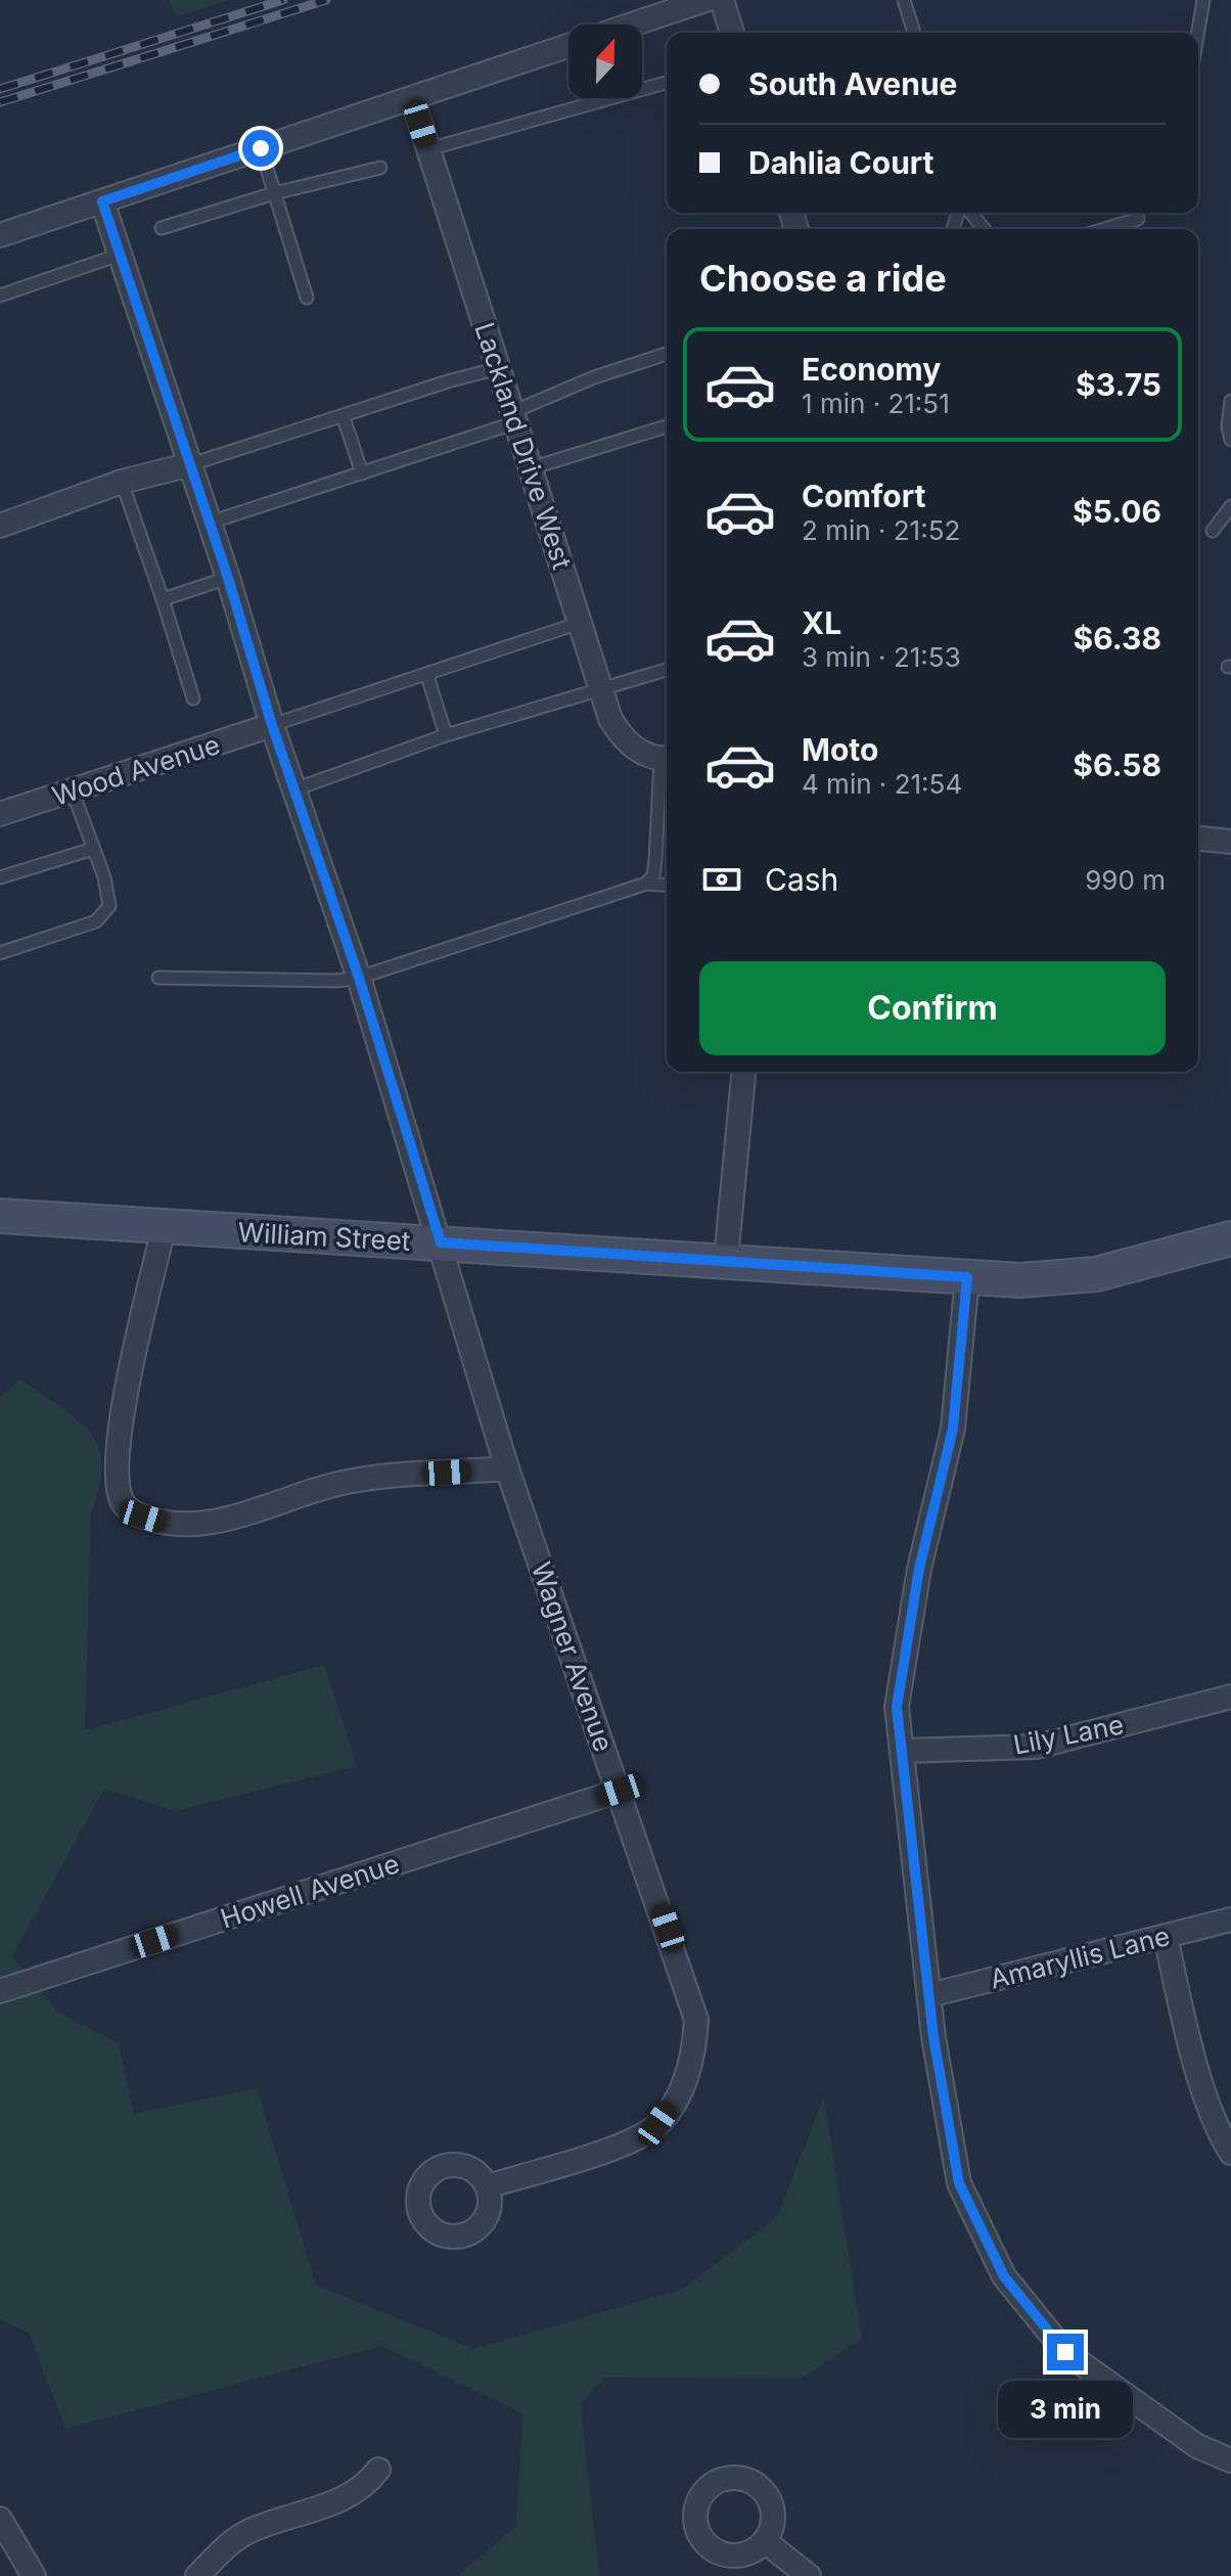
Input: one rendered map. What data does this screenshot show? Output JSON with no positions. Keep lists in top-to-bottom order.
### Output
{
  "streets": {
    "main road": ["William Street"],
    "street": [
      "Lackland Drive West",
      "Wood Avenue",
      "Wagner Avenue",
      "Lily Lane",
      "Howell Avenue",
      "Amaryllis Lane"
    ]
  },
  "crossings": [
    ["Wood Avenue", "Wagner Avenue"],
    ["William Street", "Wagner Avenue"],
    ["Wagner Avenue", "Howell Avenue"]
  ],
  "north": "top",
  "page": {
    "banner": ["South Avenue", "Dahlia Court"],
    "heading": "Choose a ride",
    "list": [
      {
        "name": "Economy",
        "note": "1 min · 21:51",
        "value": "$3.75"
      },
      {
        "name": "Comfort",
        "note": "2 min · 21:52",
        "value": "$5.06"
      },
      {
        "name": "XL",
        "note": "3 min · 21:53",
        "value": "$6.38"
      },
      {
        "name": "Moto",
        "note": "4 min · 21:54",
        "value": "$6.58"
      }
    ],
    "pay": ["Cash", "990 m"],
    "buttons": "Confirm",
    "bubble": "3 min"
  }
}
